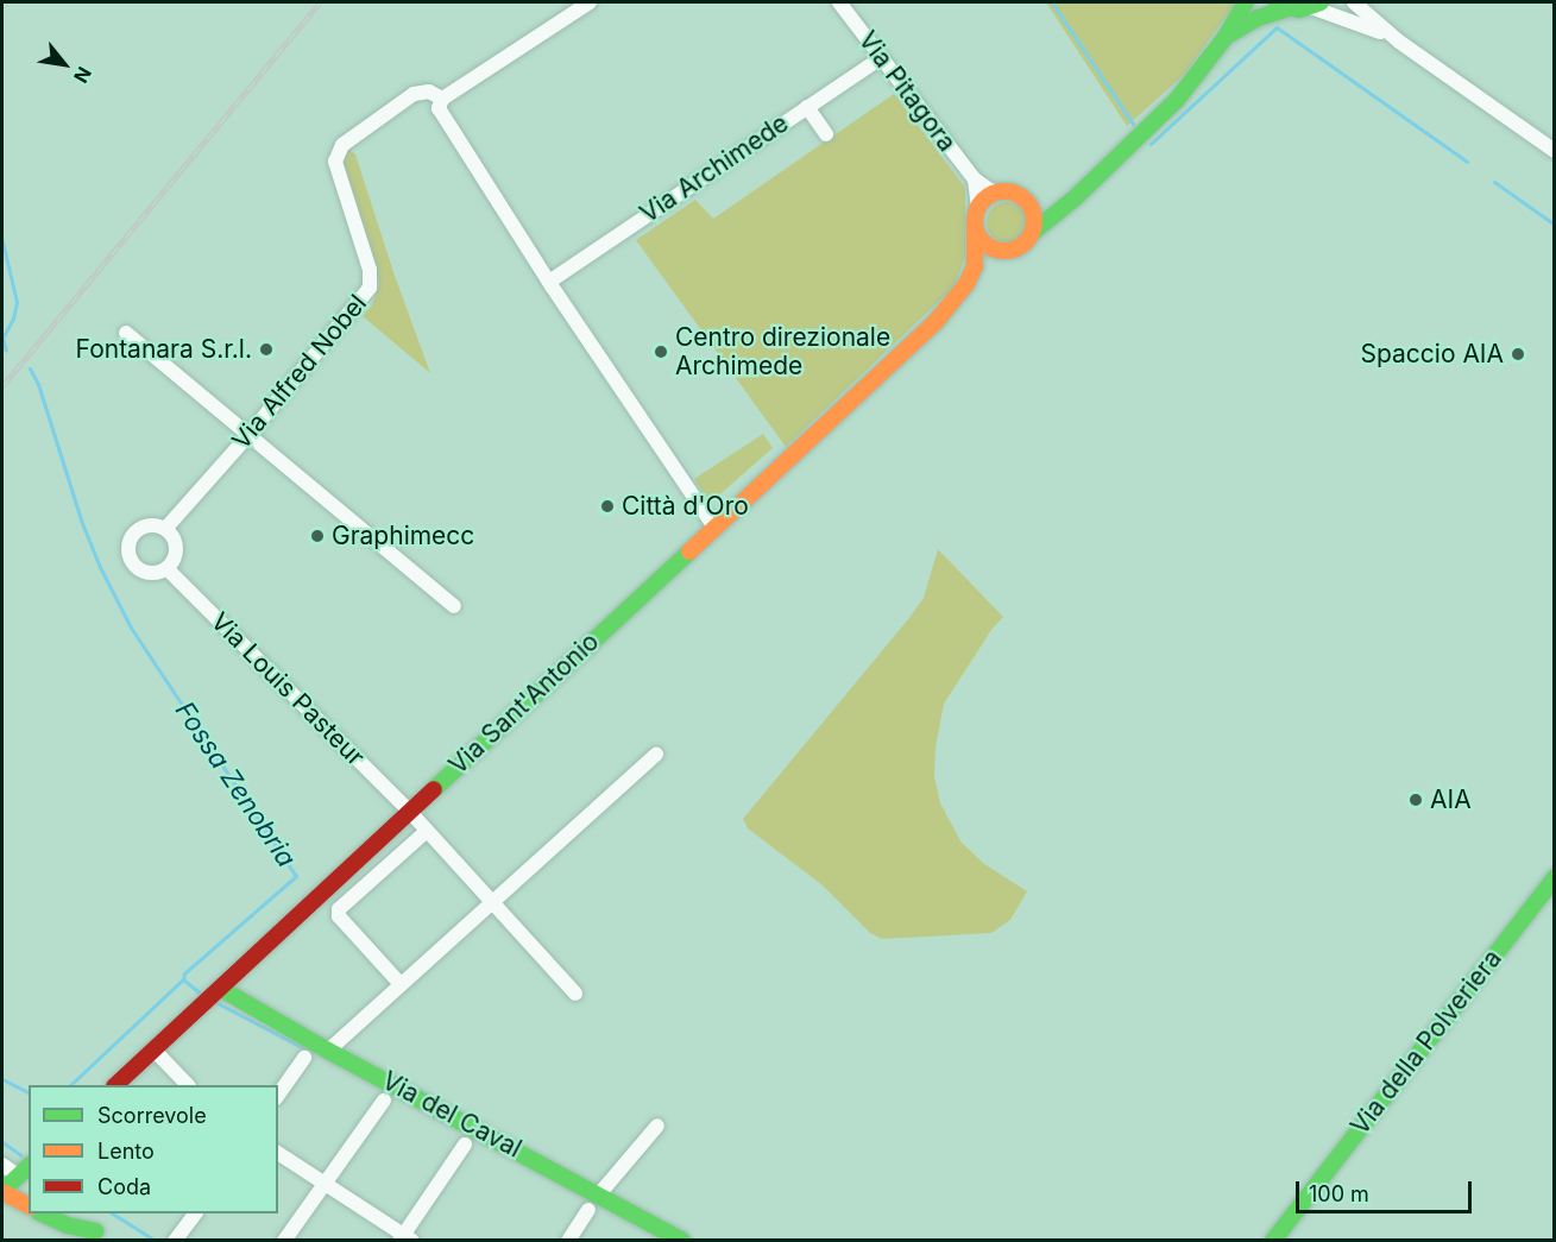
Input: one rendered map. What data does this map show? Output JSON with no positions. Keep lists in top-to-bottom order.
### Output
{
  "streets": {
    "main road": ["Via Sant'Antonio", "Via della Polveriera", "Via del Caval"],
    "street": [
      "Via Pitagora",
      "Via Archimede",
      "Via Alfred Nobel",
      "Via Louis Pasteur"
    ]
  },
  "crossings": [
    ["Via Pitagora", "Via Archimede"],
    ["Via Pitagora", "Via Sant'Antonio"],
    ["Via Alfred Nobel", "Via Louis Pasteur"],
    ["Via Louis Pasteur", "Via Sant'Antonio"],
    ["Via Sant'Antonio", "Via del Caval"]
  ],
  "water": ["Fossa Zenobria"],
  "places": [
    "Fontanara S.r.l.",
    "Centro direzionale Archimede",
    "Spaccio AIA",
    "Città d'Oro",
    "Graphimecc",
    "AIA"
  ],
  "legend": ["Scorrevole", "Lento", "Coda"],
  "scale_bar": "100 m",
  "north": "bottom right"
}
